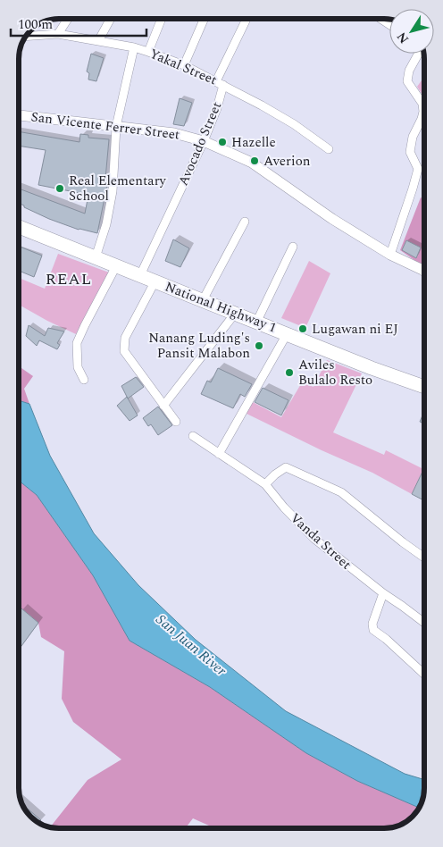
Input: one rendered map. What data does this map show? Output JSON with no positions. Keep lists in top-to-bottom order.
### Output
{
  "streets": {
    "highway": ["National Highway 1"],
    "street": [
      "Yakal Street",
      "San Vicente Ferrer Street",
      "Avocado Street",
      "Vanda Street"
    ]
  },
  "crossings": [
    ["Yakal Street", "Avocado Street"],
    ["San Vicente Ferrer Street", "Avocado Street"],
    ["Avocado Street", "National Highway 1"]
  ],
  "districts": ["REAL"],
  "water": ["San Juan River"],
  "places": [
    "Hazelle",
    "Averion",
    "Real Elementary School",
    "Lugawan ni EJ",
    "Nanang Luding's Pansit Malabon",
    "Aviles Bulalo Resto"
  ],
  "scale_bar": "100 m",
  "north": "bottom left"
}
